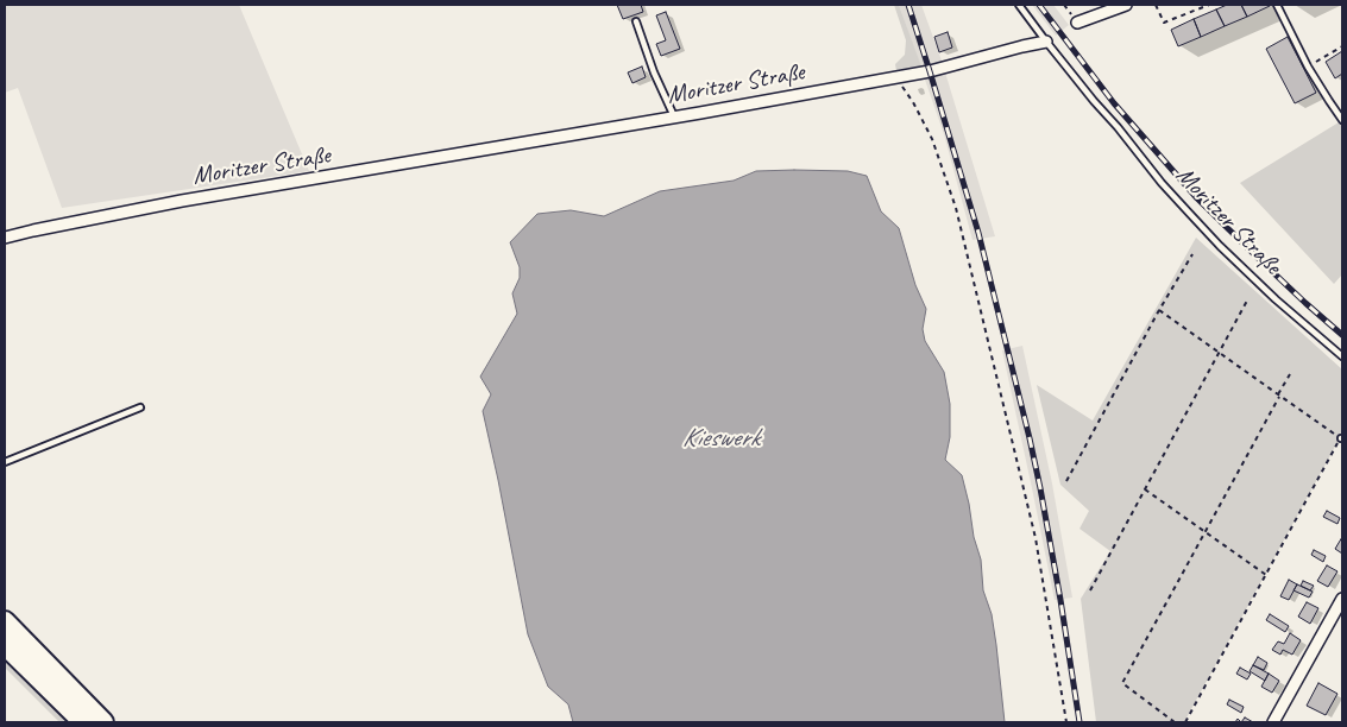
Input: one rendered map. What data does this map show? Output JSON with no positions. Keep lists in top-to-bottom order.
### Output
{
  "streets": {
    "street": ["Moritzer Straße"]
  },
  "water": ["Kieswerk"]
}
